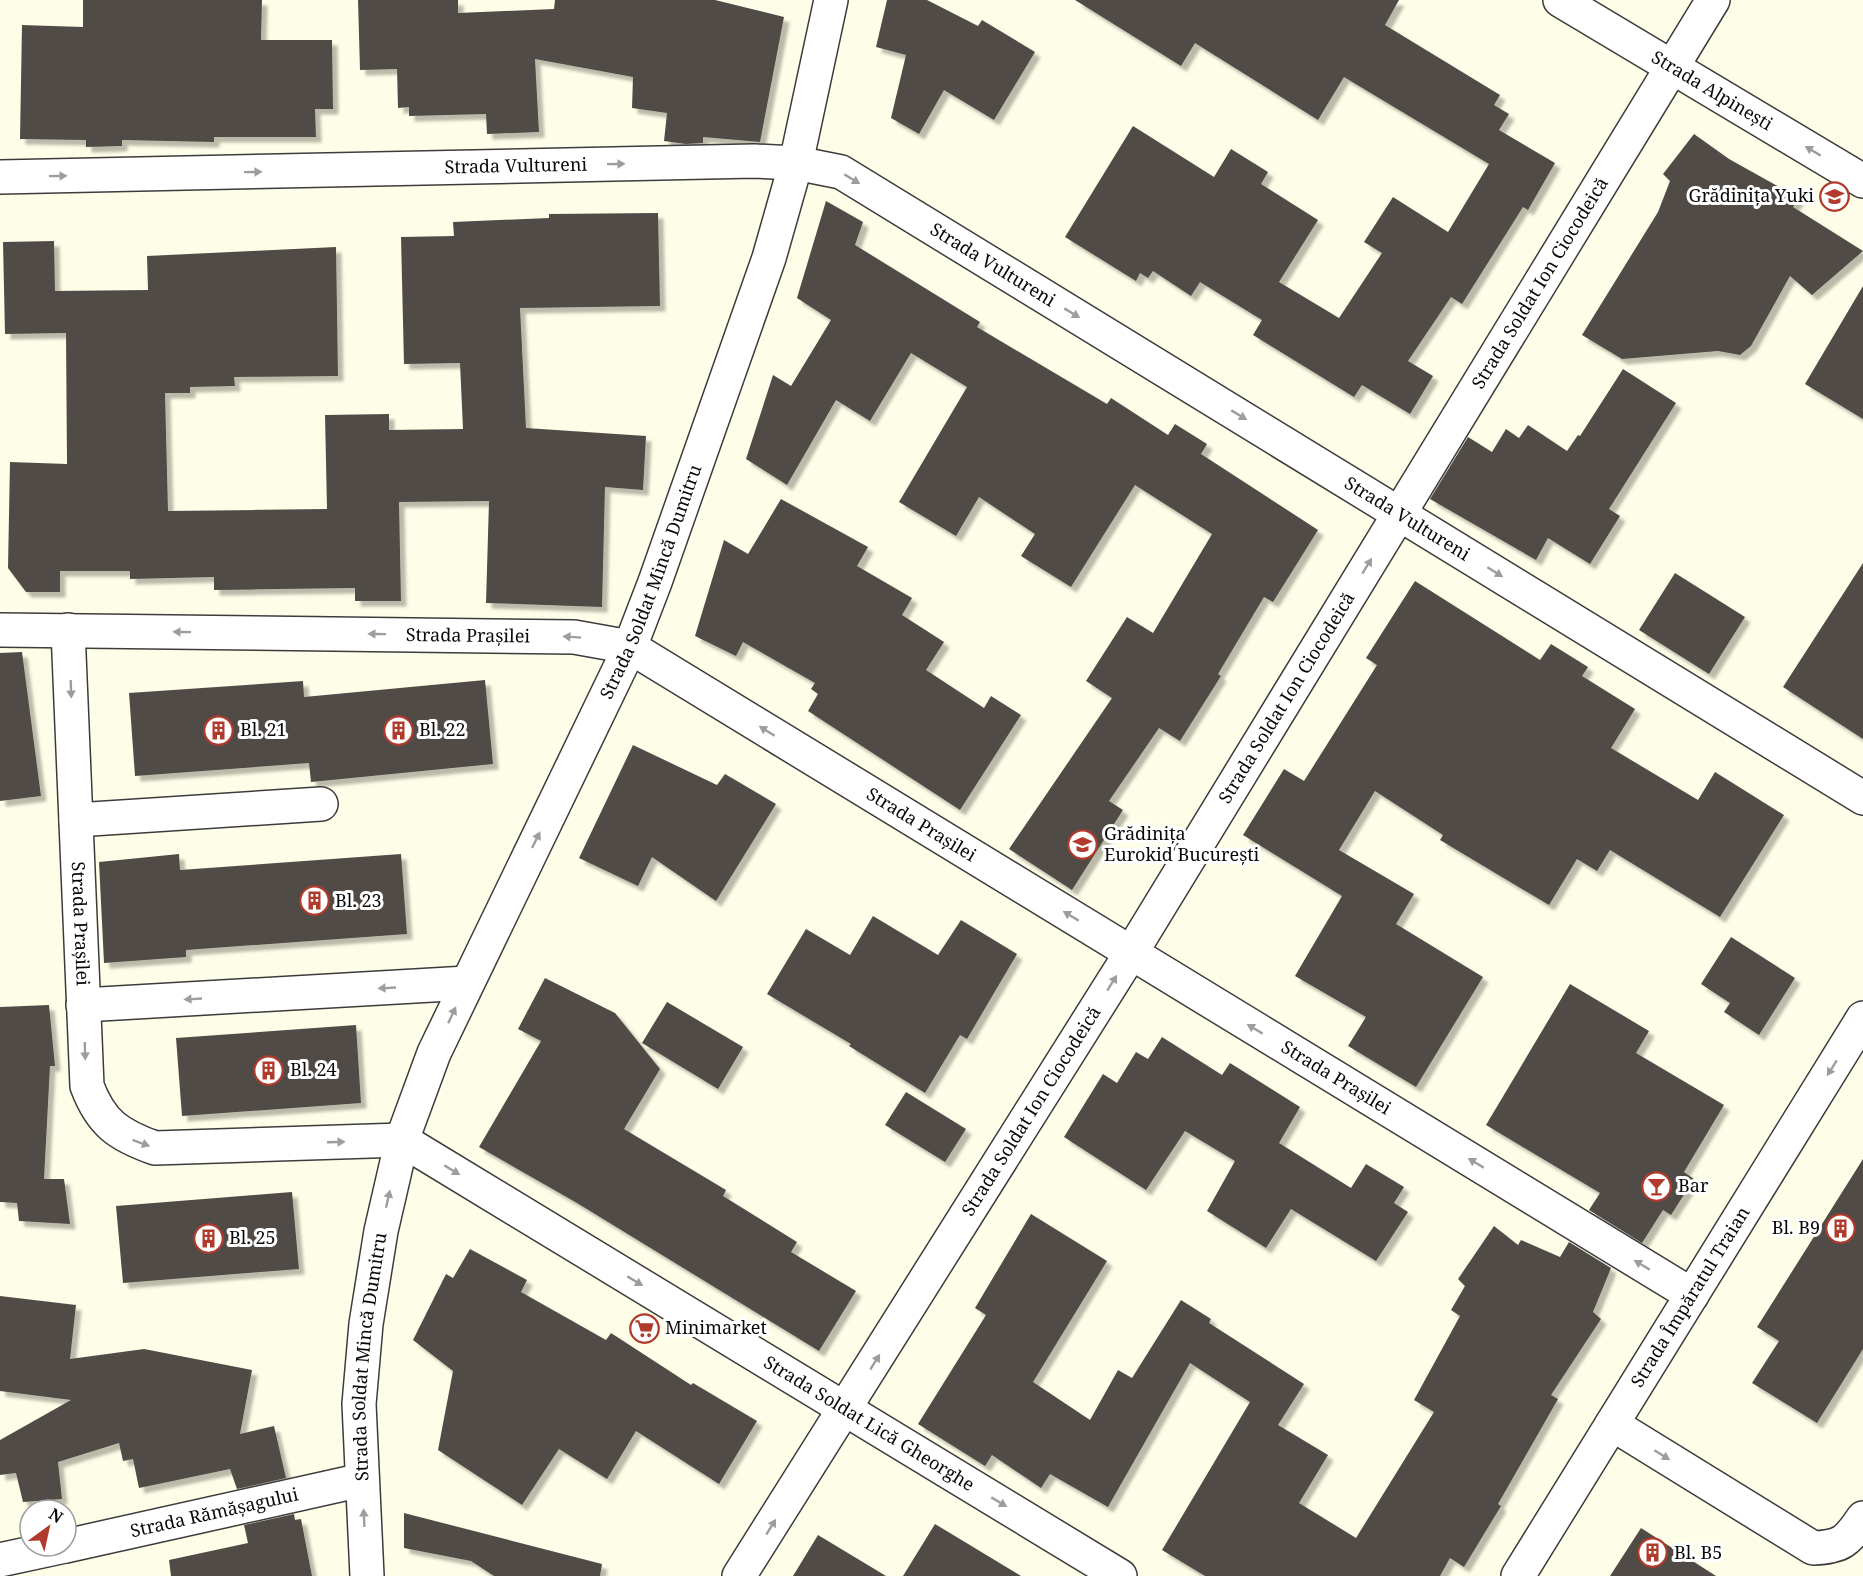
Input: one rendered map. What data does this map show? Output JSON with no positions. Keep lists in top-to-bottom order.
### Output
{
  "streets": {
    "street": [
      "Strada Alpinești",
      "Strada Vultureni",
      "Strada Soldat Ion Ciocodeică",
      "Strada Soldat Mincă Dumitru",
      "Strada Prașilei",
      "Strada Împăratul Traian",
      "Strada Soldat Lică Gheorghe",
      "Strada Rămășagului"
    ]
  },
  "crossings": [
    ["Strada Alpinești", "Strada Soldat Ion Ciocodeică"],
    ["Strada Vultureni", "Strada Soldat Ion Ciocodeică"],
    ["Strada Vultureni", "Strada Soldat Mincă Dumitru"],
    ["Strada Soldat Ion Ciocodeică", "Strada Prașilei"],
    ["Strada Soldat Ion Ciocodeică", "Strada Soldat Lică Gheorghe"],
    ["Strada Soldat Mincă Dumitru", "Strada Prașilei"],
    ["Strada Soldat Mincă Dumitru", "Strada Soldat Lică Gheorghe"],
    ["Strada Soldat Mincă Dumitru", "Strada Rămășagului"],
    ["Strada Prașilei", "Strada Împăratul Traian"],
    ["Strada Prașilei", "Strada Soldat Lică Gheorghe"]
  ],
  "one_way": [
    "Strada Alpinești",
    "Strada Vultureni",
    "Strada Soldat Ion Ciocodeică",
    "Strada Soldat Mincă Dumitru",
    "Strada Împăratul Traian",
    "Strada Soldat Lică Gheorghe"
  ],
  "places": {
    "school or university": ["Grădinița Yuki", "Grădinița Eurokid București"],
    "building": [
      "Bl. 21",
      "Bl. 22",
      "Bl. 23",
      "Bl. 24",
      "Bl. B9",
      "Bl. 25",
      "Bl. B5"
    ],
    "bar": ["Bar"],
    "supermarket": ["Minimarket"]
  },
  "north": "top right"
}
